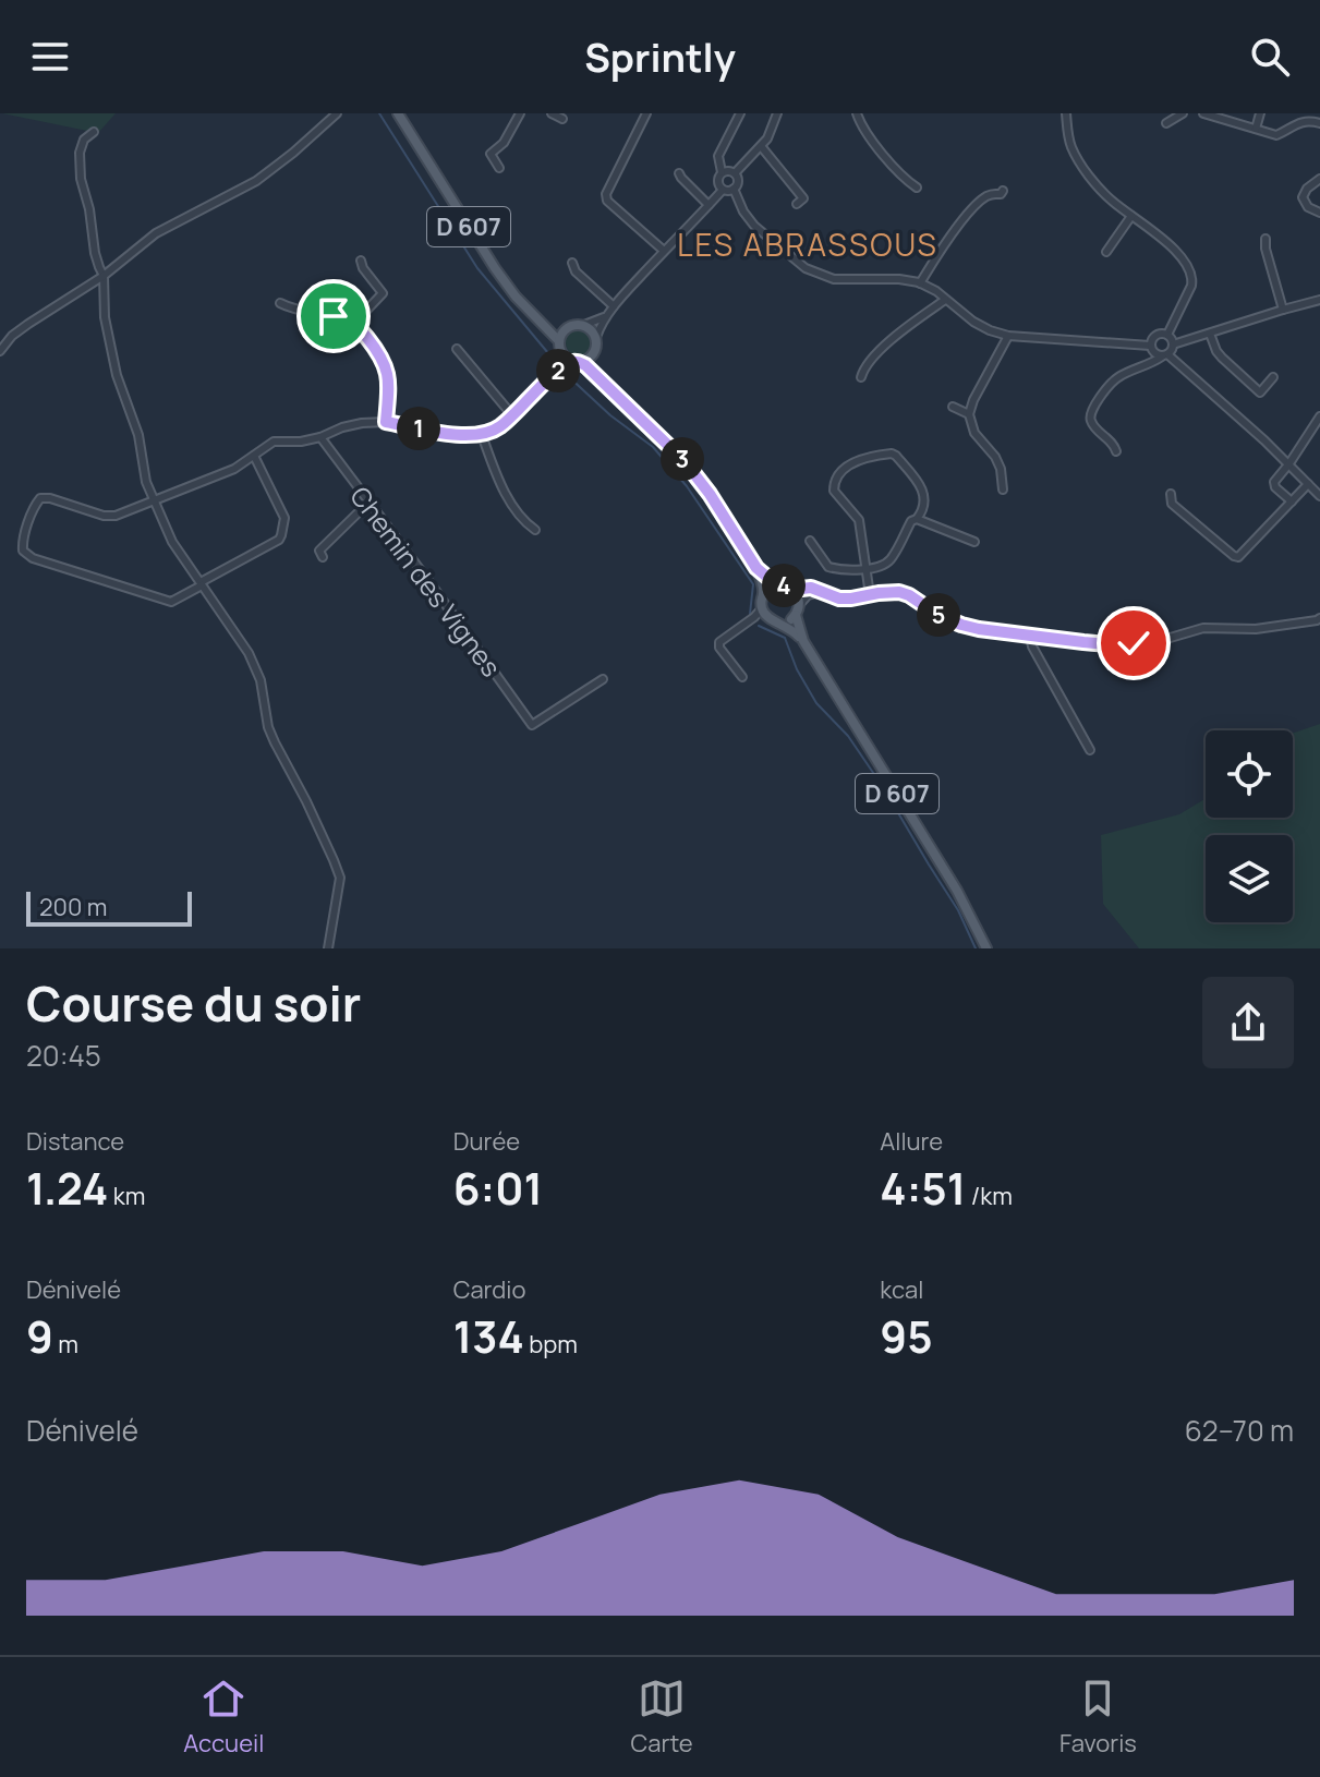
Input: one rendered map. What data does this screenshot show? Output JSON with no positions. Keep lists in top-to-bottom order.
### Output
{
  "streets": {
    "main road": ["D 607"],
    "street": ["Chemin des Vignes"]
  },
  "districts": ["LES ABRASSOUS"],
  "scale_bar": "200 m",
  "page": {
    "header": "Sprintly",
    "pins": [
      "2",
      "1",
      "3",
      "4",
      "5"
    ],
    "scale": "200 m",
    "heading": ["Course du soir", "20:45"],
    "stats": [
      ["Distance", "1.24 km"],
      ["Durée", "6:01"],
      ["Allure", "4:51 /km"],
      ["Dénivelé", "9 m"],
      ["Cardio", "134 bpm"],
      ["kcal", "95"]
    ],
    "chart": ["Dénivelé", "62–70 m"],
    "tabs": ["Accueil", "Carte", "Favoris"]
  }
}
